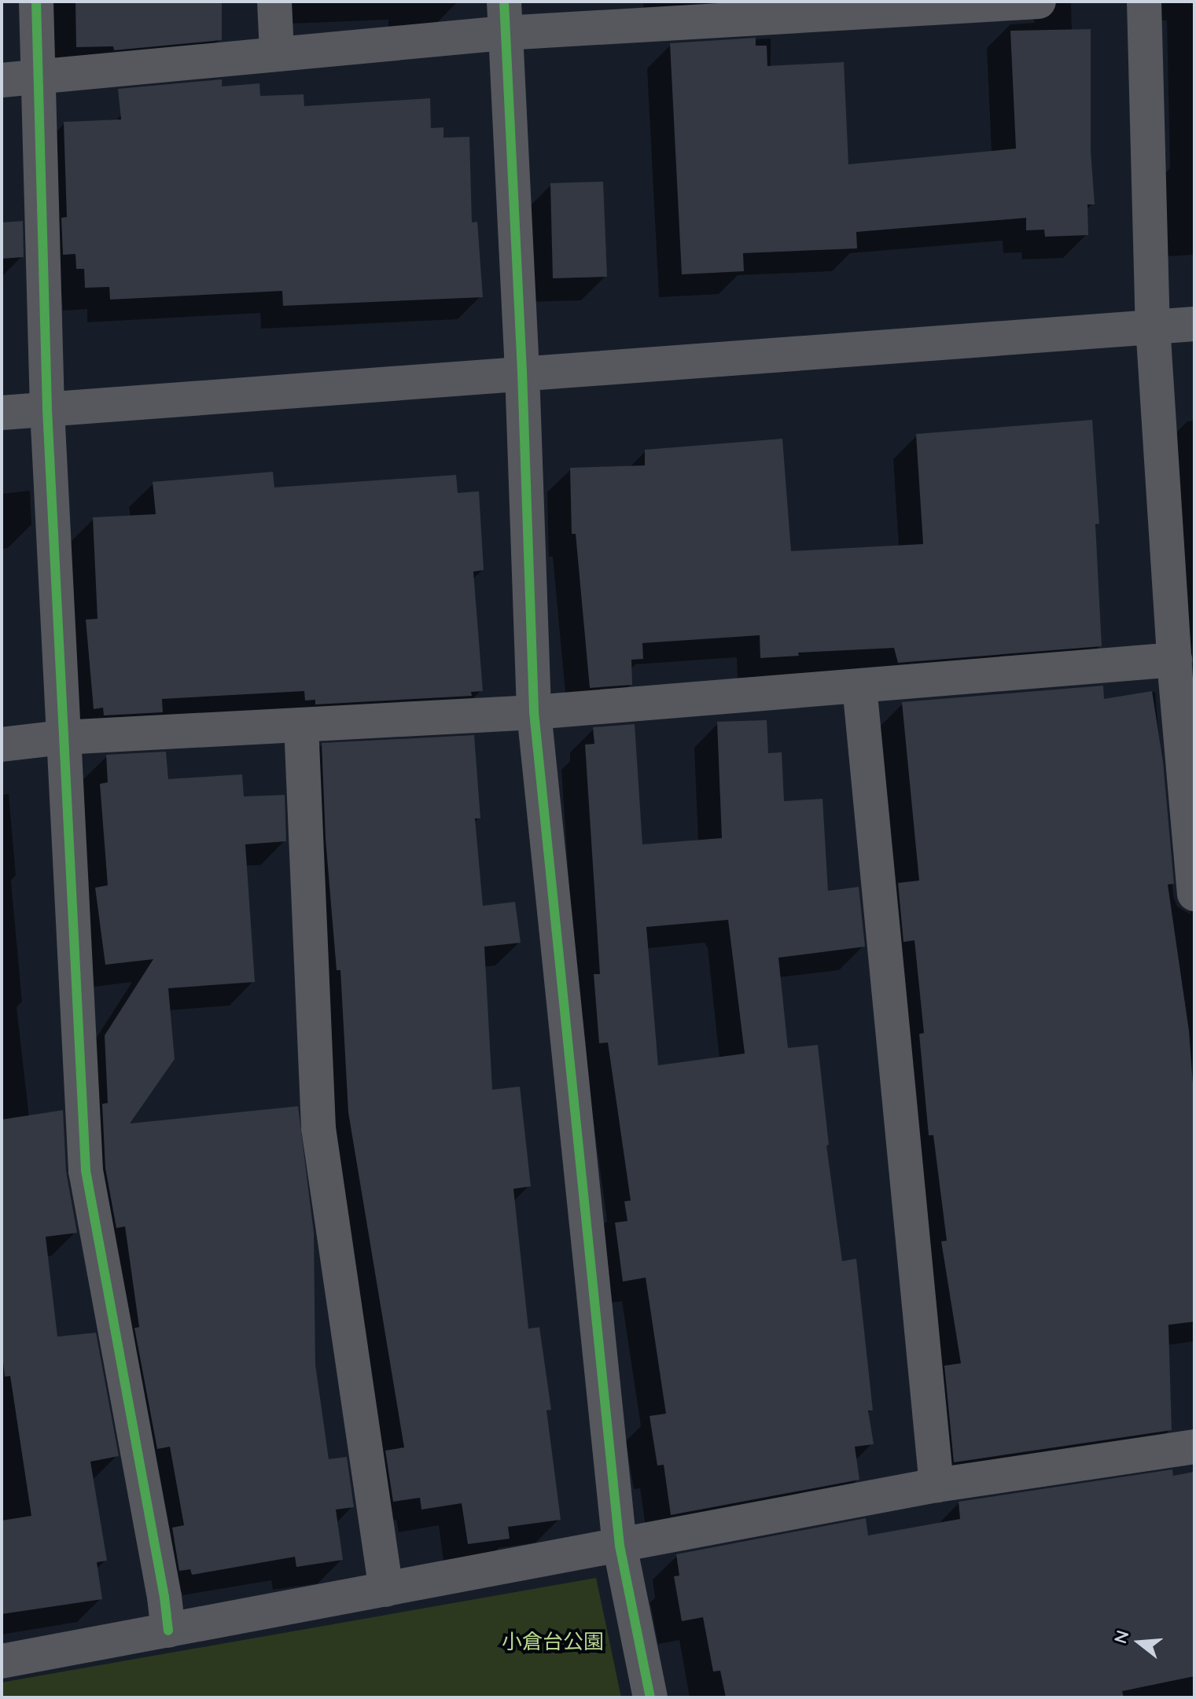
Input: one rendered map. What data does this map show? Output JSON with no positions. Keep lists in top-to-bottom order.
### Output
{
  "parks": ["小倉台公園"],
  "north": "left"
}
